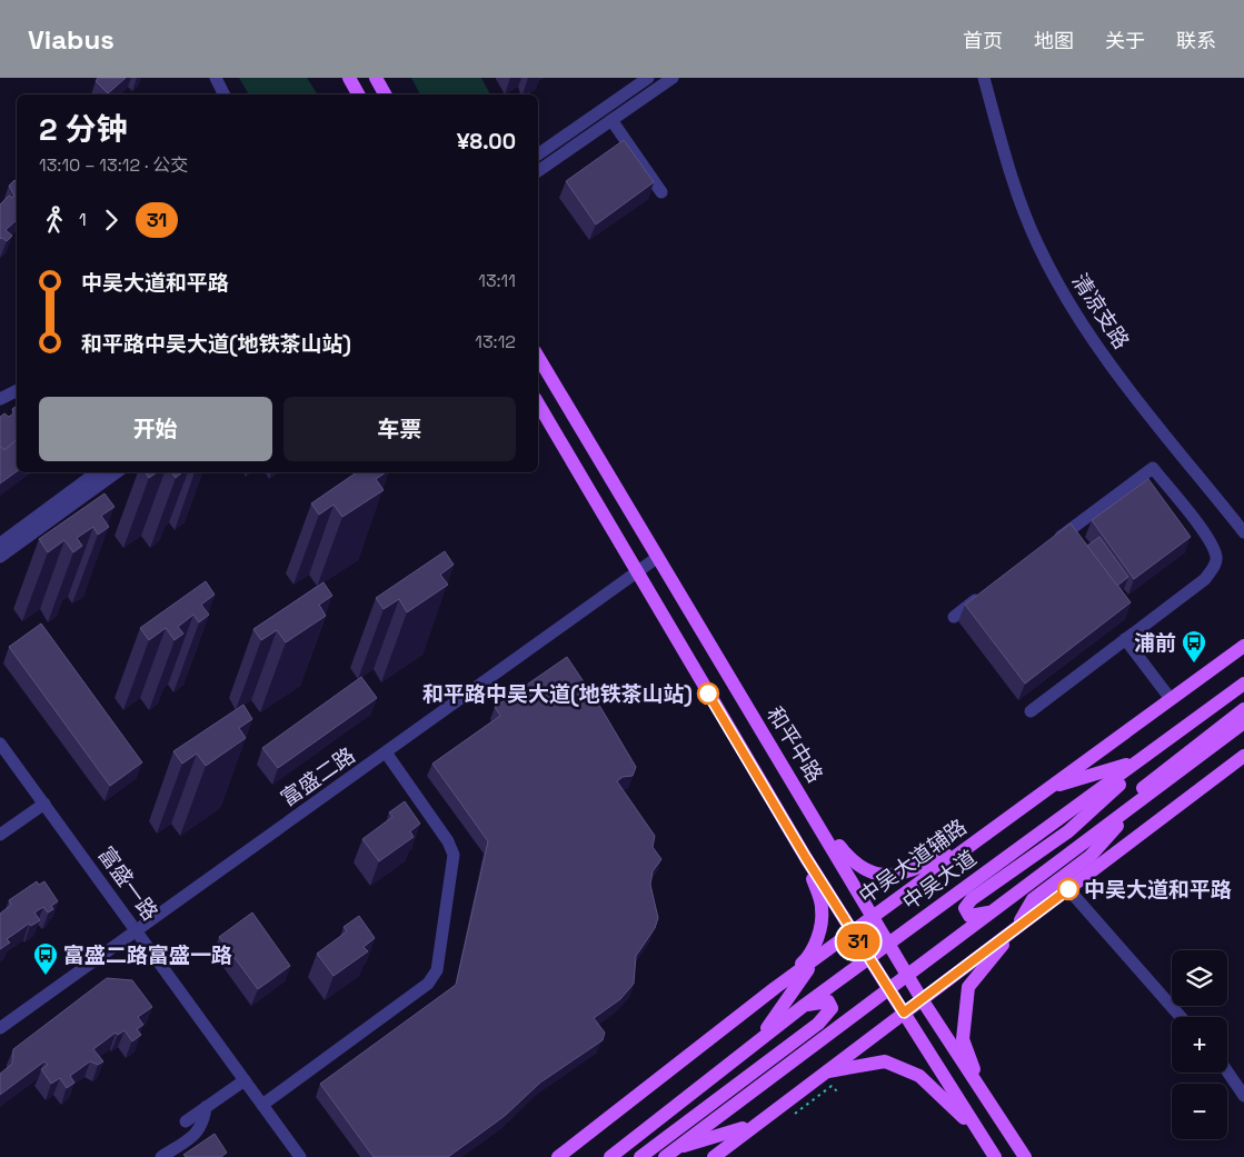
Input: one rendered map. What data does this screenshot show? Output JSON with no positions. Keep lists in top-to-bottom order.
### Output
{
  "streets": {
    "main road": ["和平中路", "中吴大道辅路", "中吴大道"],
    "street": ["清凉支路", "富盛二路", "富盛一路"]
  },
  "crossings": [
    ["和平中路", "富盛二路"],
    ["和平中路", "中吴大道辅路"],
    ["和平中路", "中吴大道"],
    ["富盛二路", "富盛一路"]
  ],
  "places": {
    "bus stop": ["浦前", "富盛二路富盛一路"],
    "other": ["和平路中吴大道(地铁茶山站)", "中吴大道和平路"]
  },
  "lines": ["bus line 31"],
  "page": {
    "header": "Viabus",
    "nav": [
      "首页",
      "地图",
      "关于",
      "联系"
    ],
    "on_map": "31",
    "heading": ["2 分钟", "13:10 – 13:12 · 公交", "¥8.00"],
    "legs": ["1", "31"],
    "list": [
      {
        "name": "中吴大道和平路",
        "value": "13:11"
      },
      {
        "name": "和平路中吴大道(地铁茶山站)",
        "value": "13:12"
      }
    ],
    "buttons": ["开始", "车票"],
    "map_buttons": ["+", "−"]
  }
}
